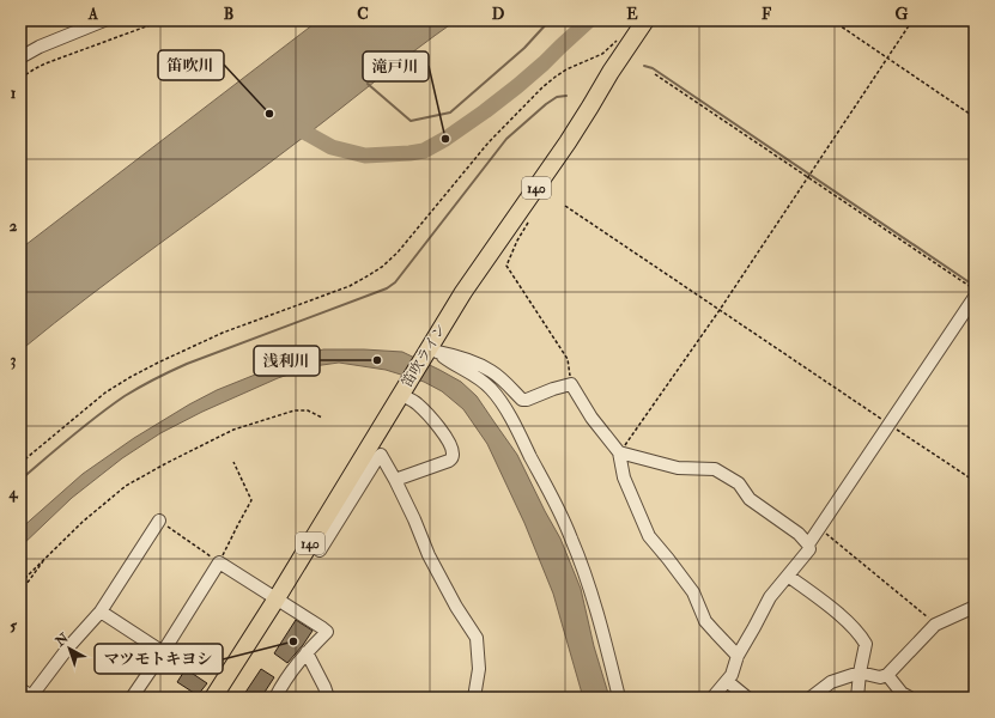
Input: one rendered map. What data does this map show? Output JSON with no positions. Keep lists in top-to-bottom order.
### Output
{
  "streets": {
    "highway": ["140", "笛吹ライン"]
  },
  "places": [
    "笛吹川",
    "滝戸川",
    "浅利川",
    "マツモトキヨシ"
  ],
  "north": "top left",
  "grid": {
    "columns": [
      "A",
      "B",
      "C",
      "D",
      "E",
      "F",
      "G"
    ],
    "rows": [
      "1",
      "2",
      "3",
      "4",
      "5"
    ]
  }
}
